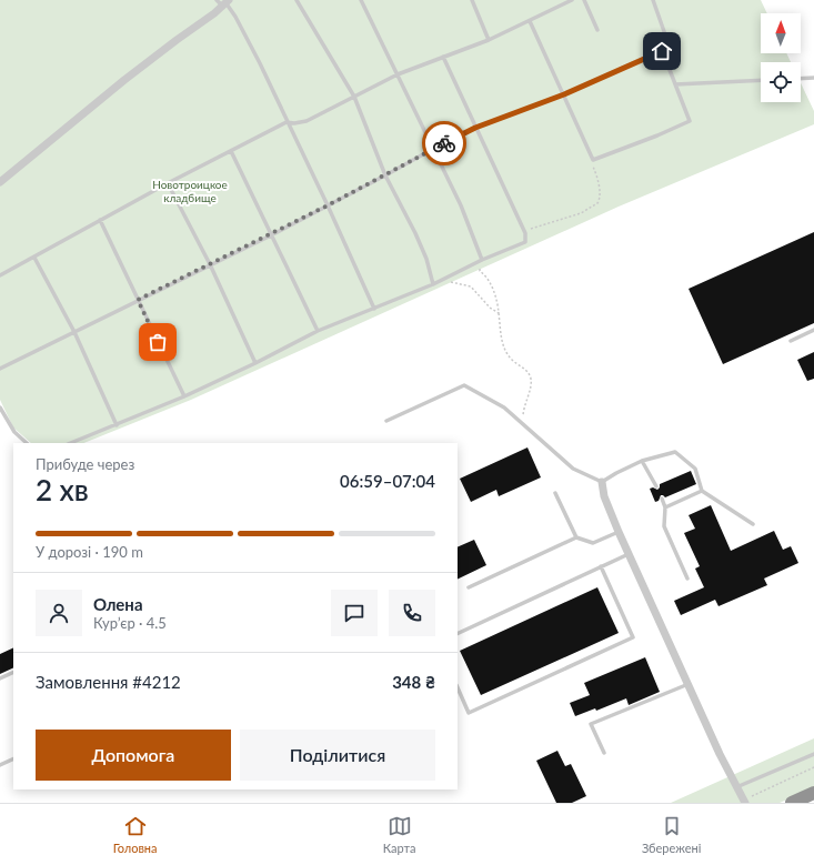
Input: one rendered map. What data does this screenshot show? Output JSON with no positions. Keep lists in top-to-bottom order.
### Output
{
  "parks": ["Новотроицкое кладбище"],
  "north": "top",
  "page": {
    "heading": ["2 хв", "Прибуде через", "06:59–07:04"],
    "panel": [
      "Олена",
      "Кур’єр · 4.5",
      "Замовлення #4212",
      "348 ₴"
    ],
    "bar": "У дорозі · 190 m",
    "buttons": ["Допомога", "Поділитися"],
    "tabs": ["Головна", "Карта", "Збережені"]
  }
}
